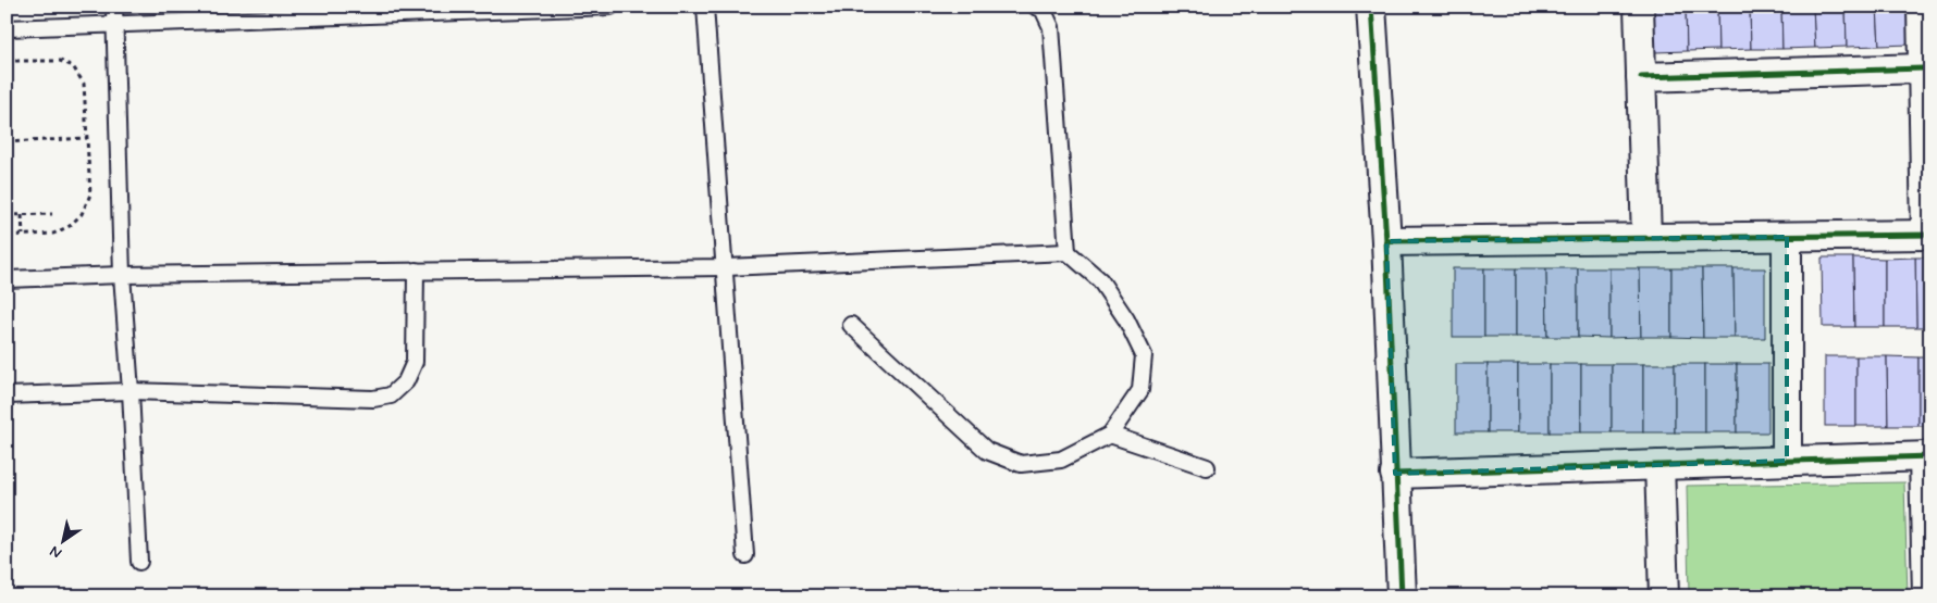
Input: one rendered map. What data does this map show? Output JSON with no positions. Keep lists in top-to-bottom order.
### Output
{
  "north": "bottom left"
}
